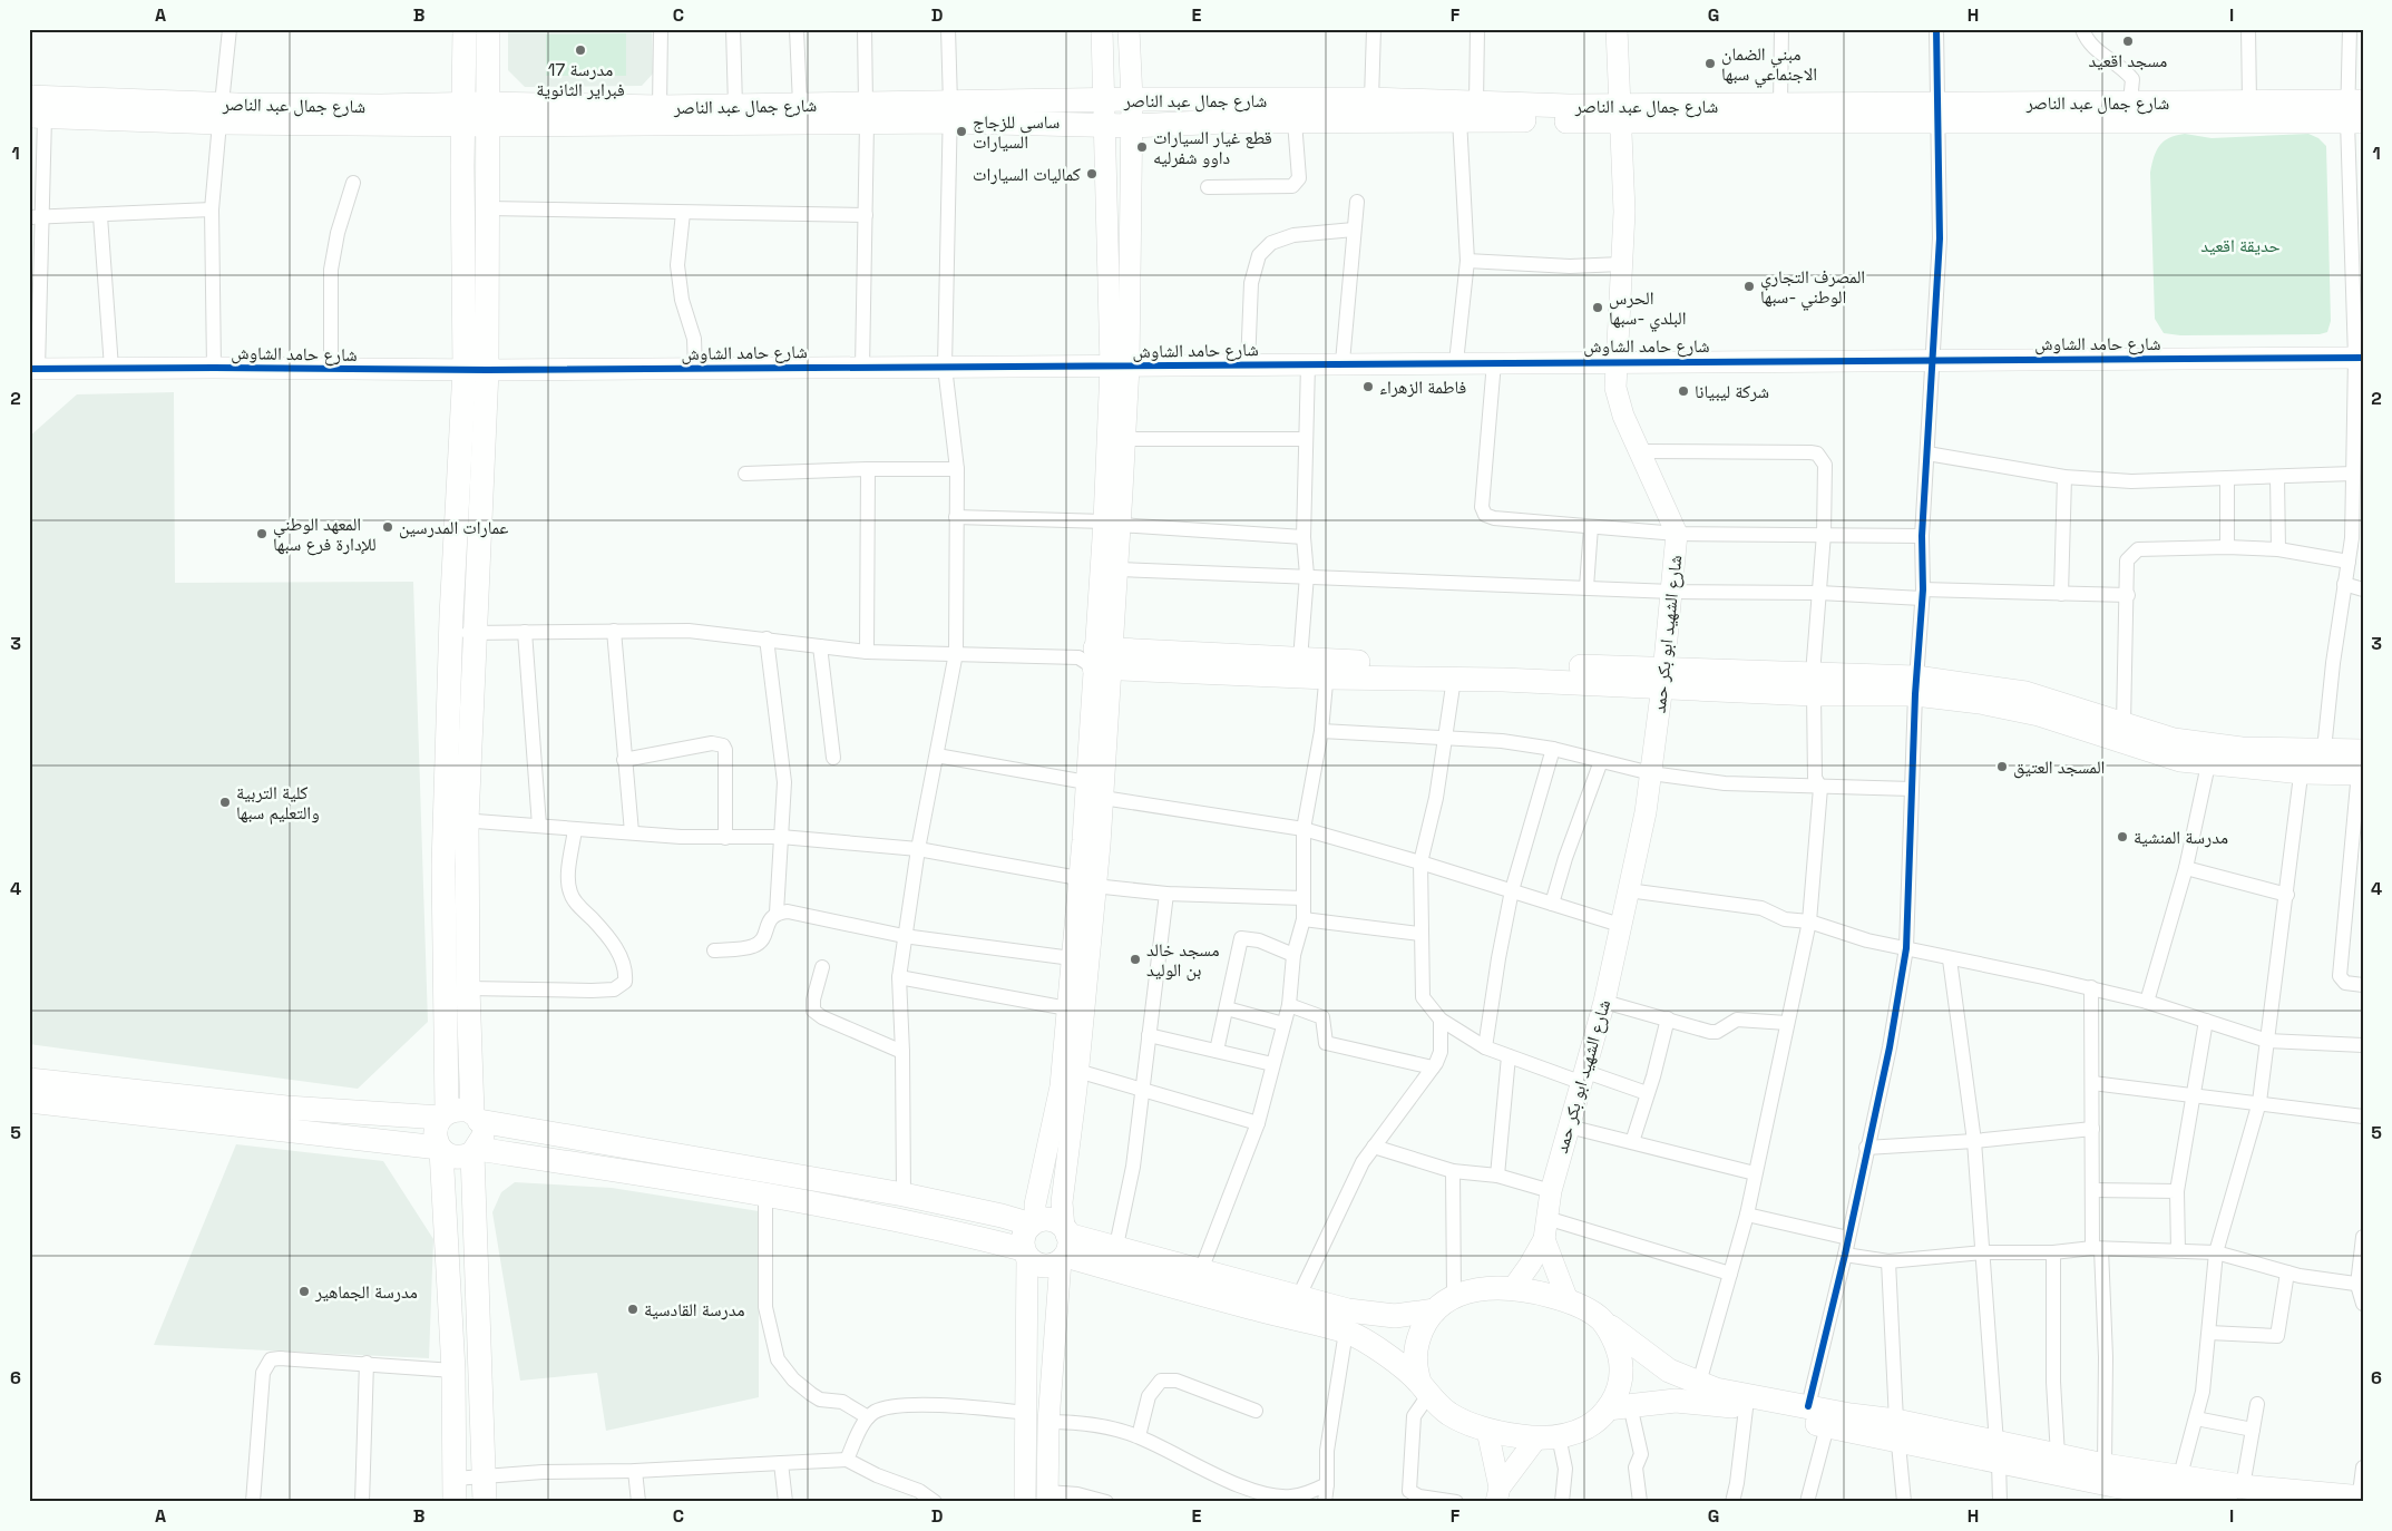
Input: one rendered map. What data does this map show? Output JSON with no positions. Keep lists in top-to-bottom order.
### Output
{
  "streets": {
    "main road": ["شارع جمال عبد الناصر"],
    "street": ["شارع حامد الشاوش", "شارع الشهيد ابو بكر حمد"]
  },
  "crossings": [
    ["شارع جمال عبد الناصر", "شارع الشهيد ابو بكر حمد"],
    ["شارع حامد الشاوش", "شارع الشهيد ابو بكر حمد"]
  ],
  "parks": ["حديقة اقعيد"],
  "places": [
    "مسجد اقعيد",
    "مدرسة 17 فبراير الثانوية",
    "مبني الضمان الاجنماعي سبها",
    "ساسي للزجاج السيارات",
    "قطع غيار السيارات داوو شفرليه",
    "كماليات السيارات",
    "المصرف التجاري الوطني -سبها",
    "الحرس البلدي -سبها",
    "فاطمة الزهراء",
    "شركة ليبيانا",
    "عمارات المدرسين",
    "المعهد الوطني للإدارة فرع سبها",
    "المسجد العتيق",
    "كلية التربية والتعليم سبها",
    "مدرسة المنشية",
    "مسجد خالد بن الوليد",
    "مدرسة الجماهير",
    "مدرسة القادسية"
  ],
  "grid": {
    "columns": [
      "A",
      "B",
      "C",
      "D",
      "E",
      "F",
      "G",
      "H",
      "I"
    ],
    "rows": [
      "1",
      "2",
      "3",
      "4",
      "5",
      "6"
    ]
  }
}
